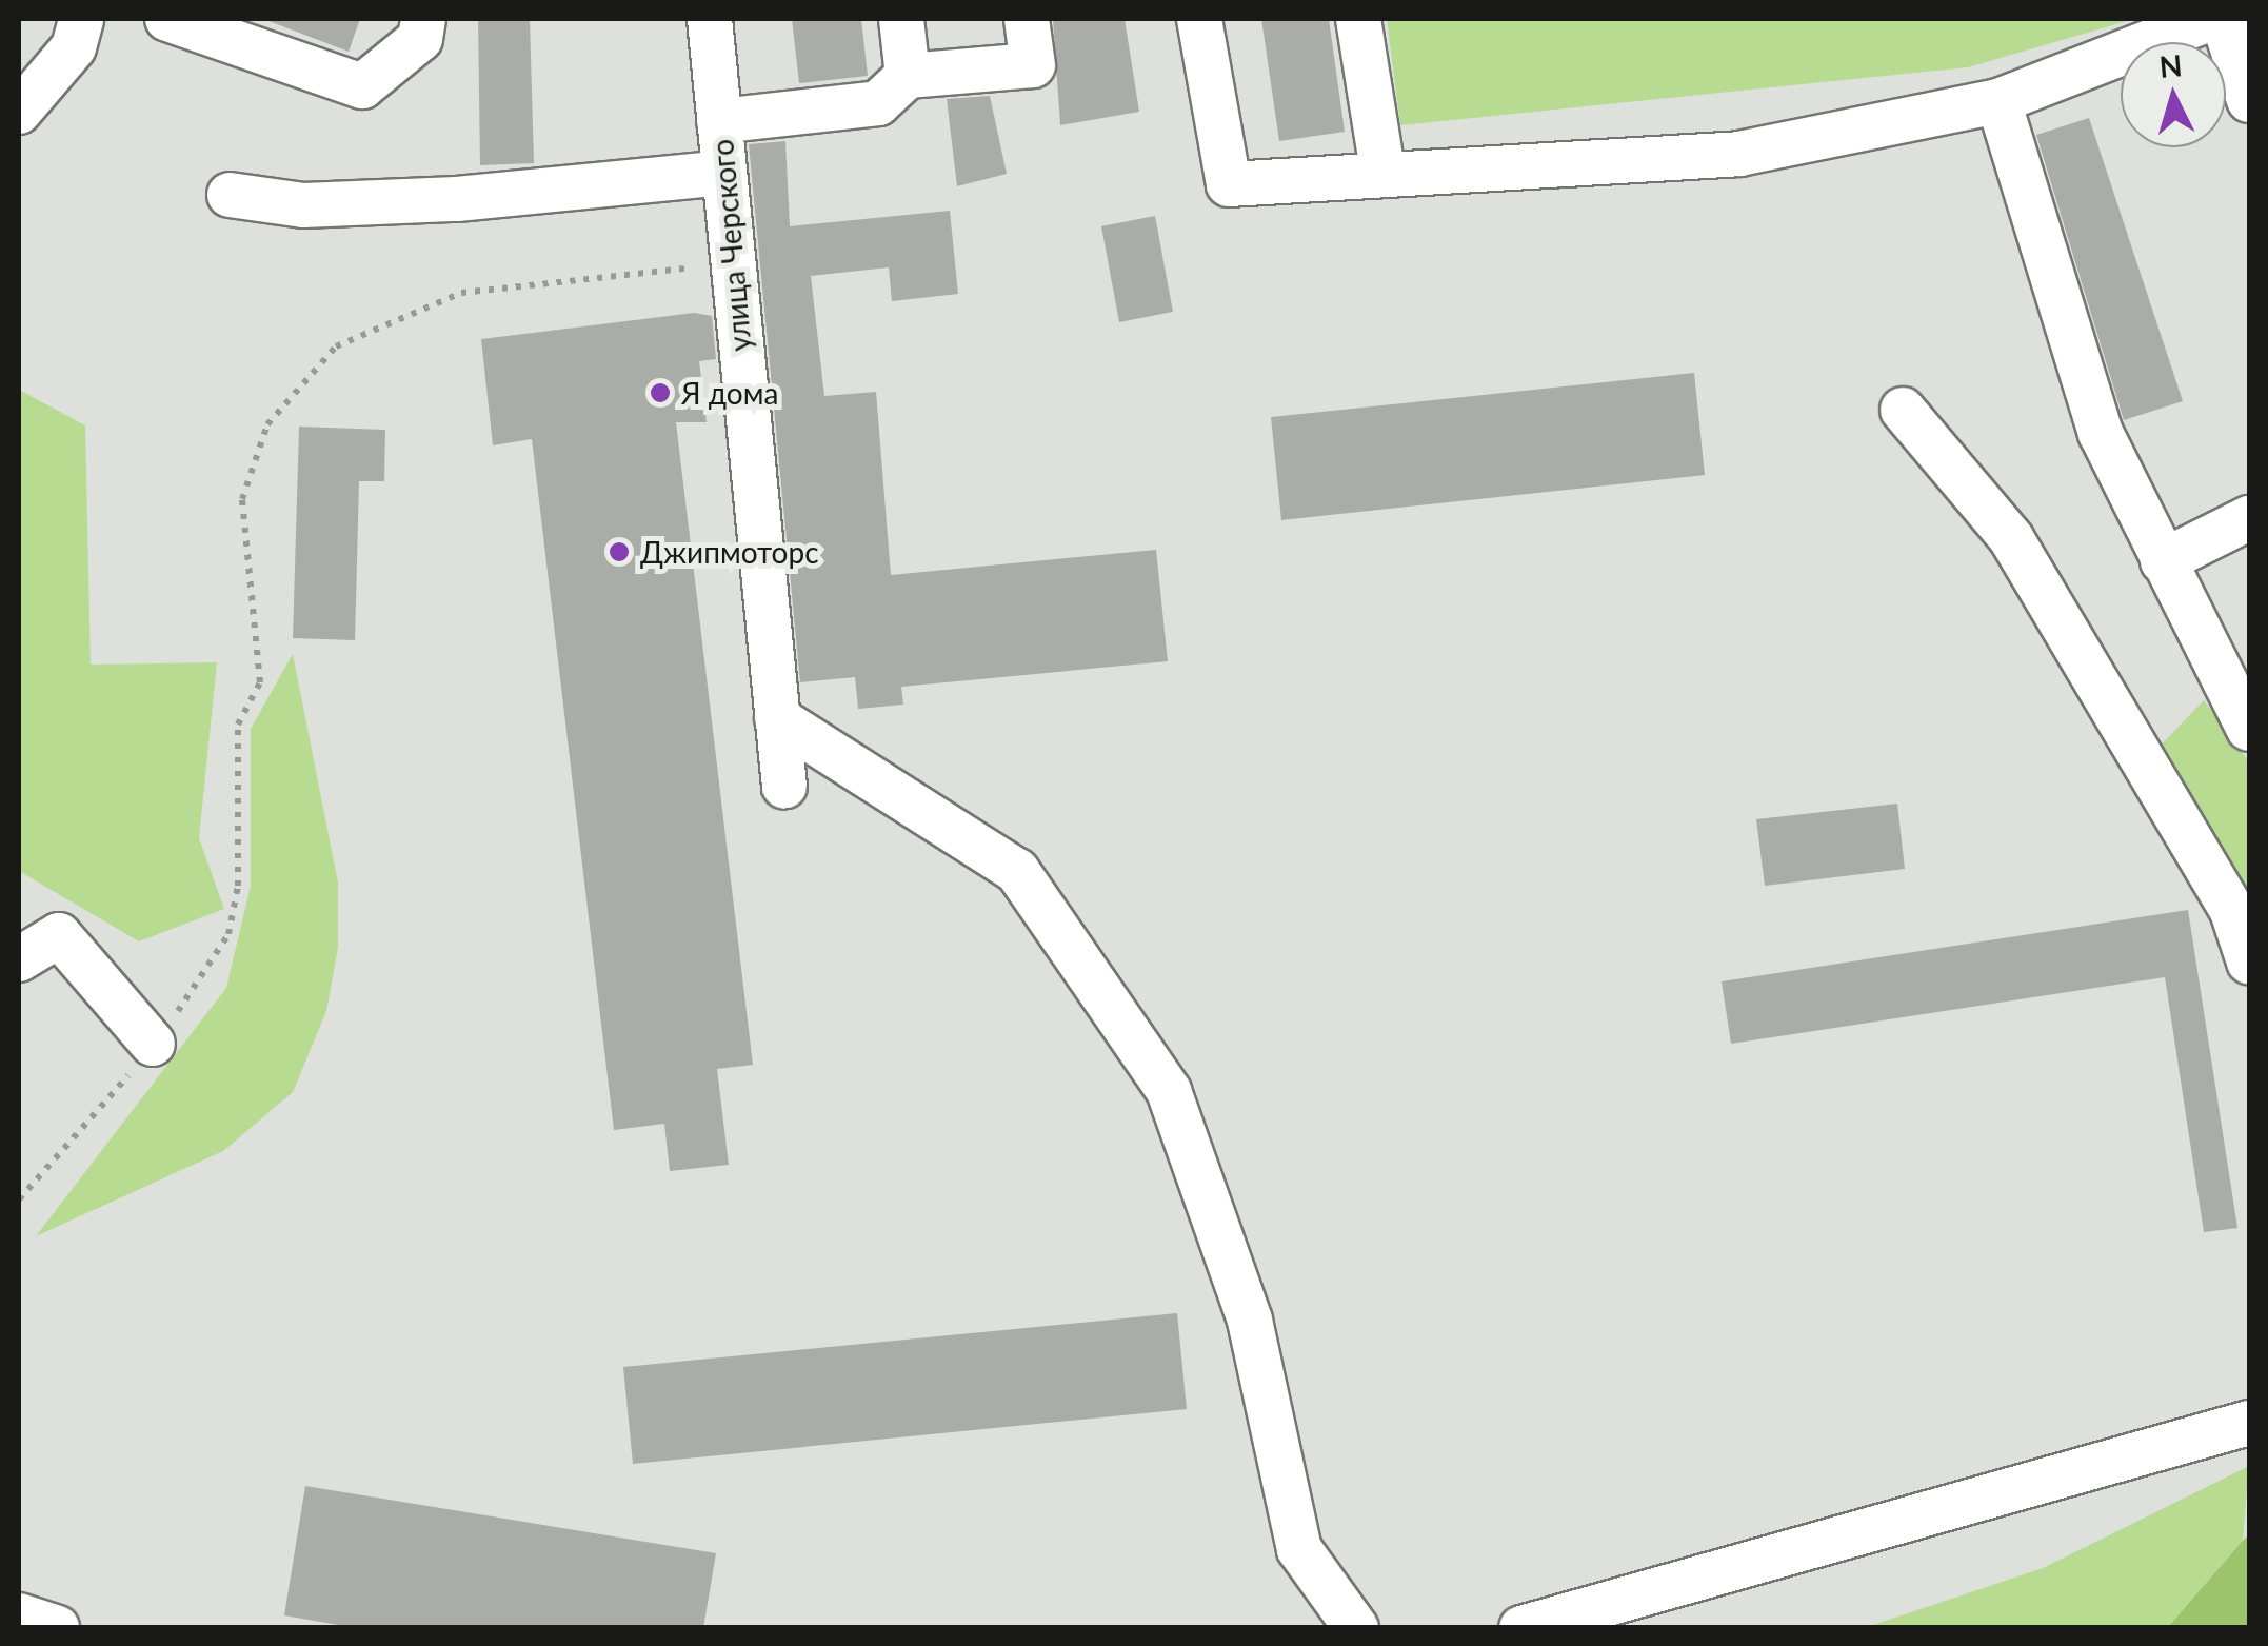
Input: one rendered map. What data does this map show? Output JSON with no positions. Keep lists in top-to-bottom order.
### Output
{
  "streets": {
    "street": ["улица Черского"]
  },
  "places": ["Я дома", "Джипмоторс"],
  "north": "top"
}
